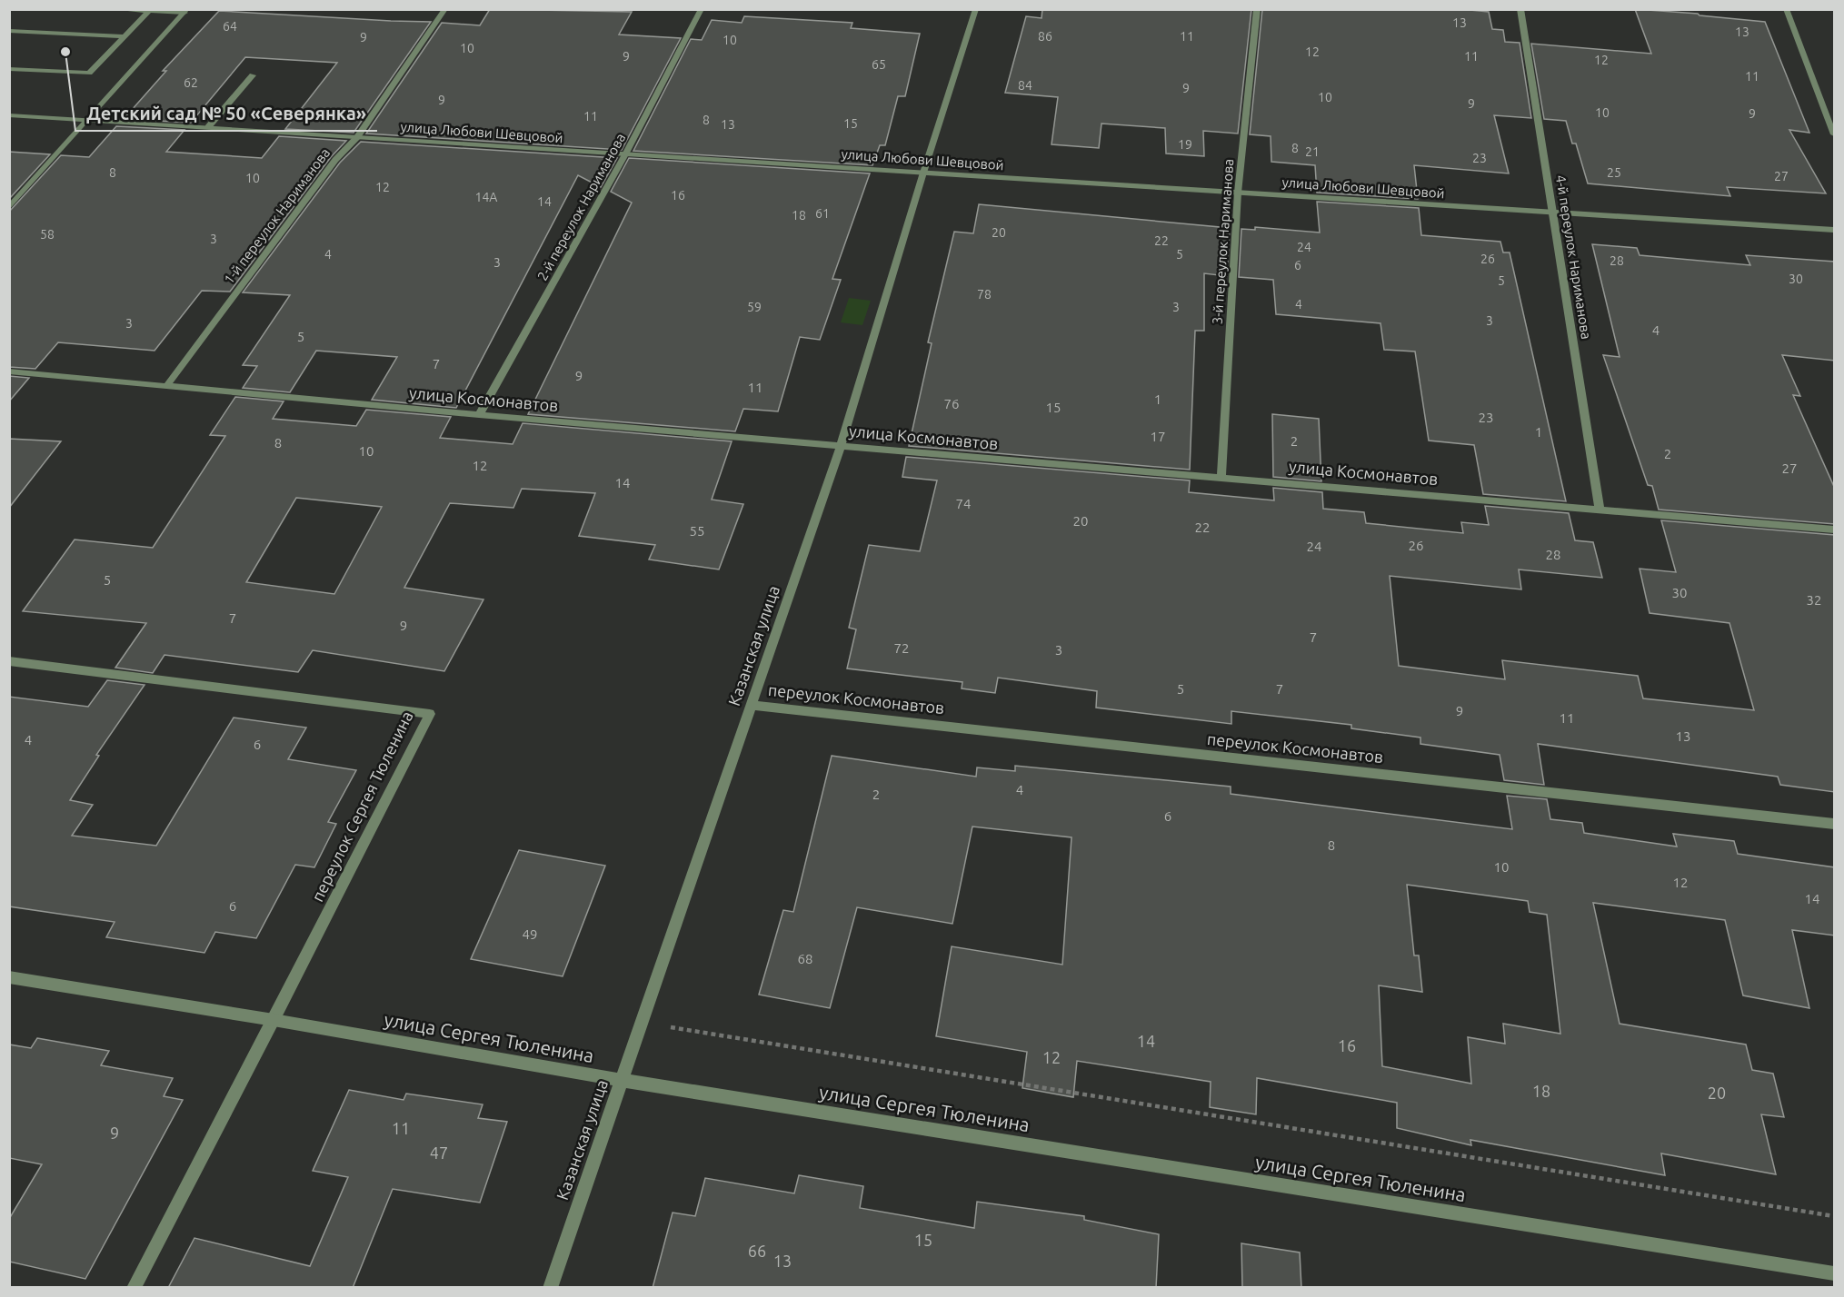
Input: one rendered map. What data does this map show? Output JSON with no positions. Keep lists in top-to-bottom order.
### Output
{
  "streets": {
    "street": [
      "улица Любови Шевцовой",
      "2-й переулок Нариманова",
      "1-й переулок Нариманова",
      "3-й переулок Нариманова",
      "4-й переулок Нариманова",
      "улица Космонавтов",
      "Казанская улица",
      "переулок Космонавтов",
      "переулок Сергея Тюленина",
      "улица Сергея Тюленина"
    ]
  },
  "crossings": [
    ["улица Любови Шевцовой", "2-й переулок Нариманова"],
    ["улица Любови Шевцовой", "1-й переулок Нариманова"],
    ["улица Любови Шевцовой", "3-й переулок Нариманова"],
    ["улица Любови Шевцовой", "4-й переулок Нариманова"],
    ["улица Любови Шевцовой", "Казанская улица"],
    ["2-й переулок Нариманова", "улица Космонавтов"],
    ["1-й переулок Нариманова", "улица Космонавтов"],
    ["3-й переулок Нариманова", "улица Космонавтов"],
    ["4-й переулок Нариманова", "улица Космонавтов"],
    ["улица Космонавтов", "Казанская улица"],
    ["Казанская улица", "переулок Космонавтов"],
    ["Казанская улица", "улица Сергея Тюленина"],
    ["переулок Сергея Тюленина", "улица Сергея Тюленина"]
  ],
  "places": ["Детский сад № 50 «Северянка»"],
  "house_numbers": [
    "13",
    "64",
    "13",
    "86",
    "11",
    "9",
    "10",
    "10",
    "12",
    "9",
    "11",
    "12",
    "65",
    "11",
    "62",
    "84",
    "9",
    "10",
    "9",
    "9",
    "10",
    "9",
    "11",
    "8",
    "15",
    "13",
    "19",
    "8",
    "21",
    "23",
    "8",
    "25",
    "27",
    "10",
    "12",
    "16",
    "14А",
    "14",
    "61",
    "18",
    "20",
    "58",
    "3",
    "22",
    "24",
    "4",
    "5",
    "26",
    "28",
    "3",
    "6",
    "30",
    "5",
    "78",
    "4",
    "59",
    "3",
    "3",
    "3",
    "4",
    "5",
    "7",
    "9",
    "11",
    "1",
    "76",
    "15",
    "23",
    "1",
    "17",
    "2",
    "8",
    "10",
    "2",
    "12",
    "27",
    "14",
    "74",
    "20",
    "22",
    "55",
    "26",
    "24",
    "28",
    "5",
    "30",
    "32",
    "7",
    "9",
    "7",
    "72",
    "3",
    "5",
    "7",
    "9",
    "11",
    "13",
    "4",
    "6",
    "4",
    "2",
    "6",
    "8",
    "10",
    "12",
    "14",
    "6",
    "49",
    "68",
    "14",
    "16",
    "12",
    "18",
    "20",
    "11",
    "9",
    "47",
    "15",
    "66",
    "13"
  ]
}
